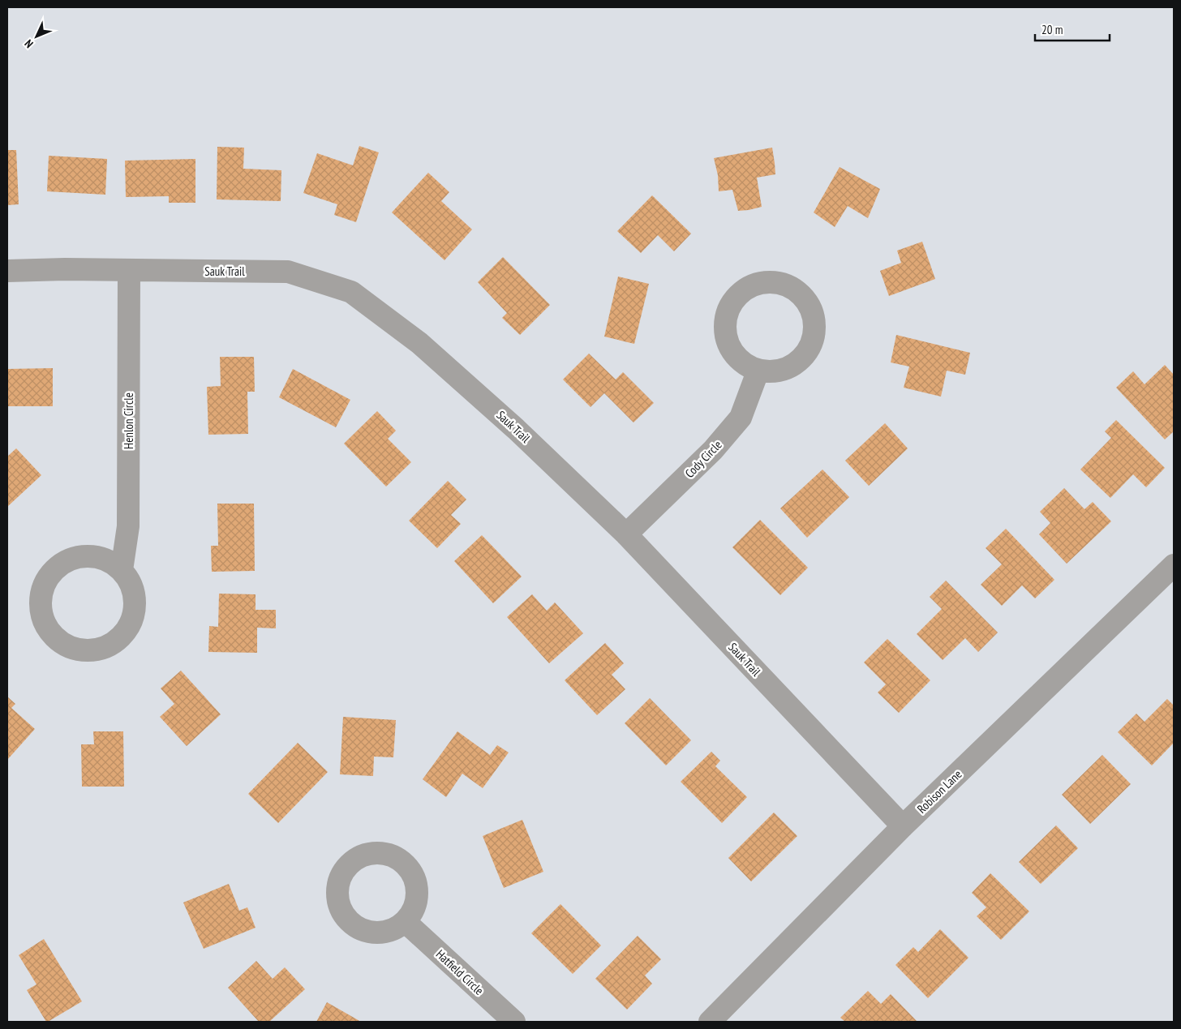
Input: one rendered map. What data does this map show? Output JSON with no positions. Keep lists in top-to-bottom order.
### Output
{
  "streets": {
    "street": [
      "Sauk Trail",
      "Henlon Circle",
      "Cody Circle",
      "Robison Lane",
      "Hatfield Circle"
    ]
  },
  "crossings": [
    ["Sauk Trail", "Henlon Circle"],
    ["Sauk Trail", "Cody Circle"],
    ["Sauk Trail", "Robison Lane"]
  ],
  "scale_bar": "20 m",
  "north": "bottom left"
}
